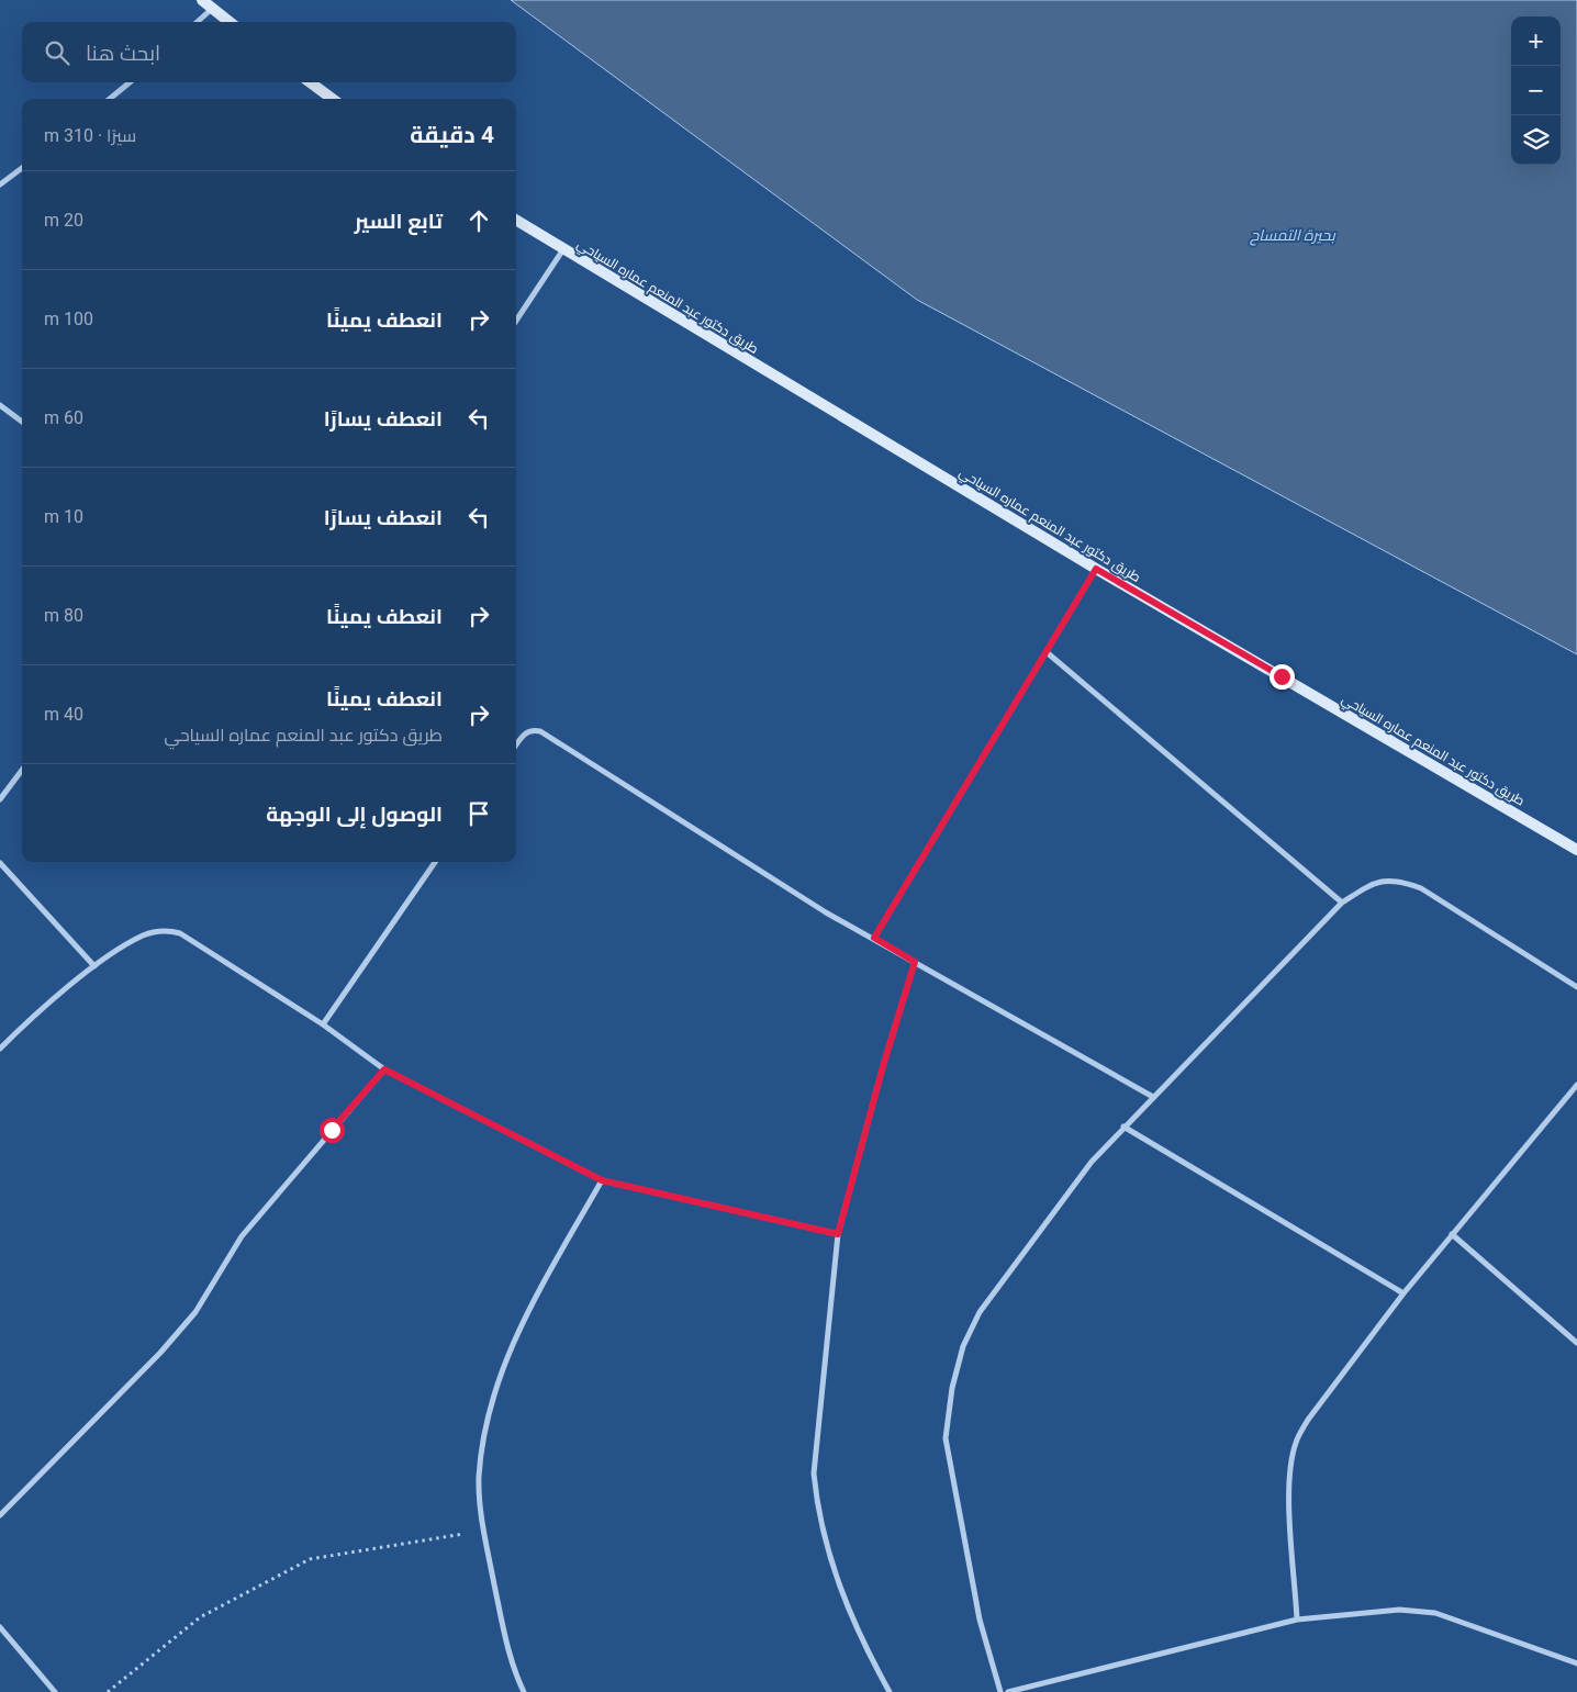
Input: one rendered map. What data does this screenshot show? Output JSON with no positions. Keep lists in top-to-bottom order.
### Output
{
  "streets": {
    "main road": ["طريق دكتور عبد المنعم عماره السياحي"]
  },
  "water": ["بحيرة التمساح"],
  "page": {
    "map_buttons": ["+", "−"],
    "search": "ابحث هنا",
    "heading": ["4 دقيقة", "سيرًا · 310 m"],
    "list": [
      ["تابع السير", "20 m"],
      ["انعطف يمينًا", "100 m"],
      ["انعطف يسارًا", "60 m"],
      ["انعطف يسارًا", "10 m"],
      ["انعطف يمينًا", "80 m"],
      ["انعطف يمينًا", "طريق دكتور عبد المنعم عماره السياحي", "40 m"],
      "الوصول إلى الوجهة"
    ]
  }
}
